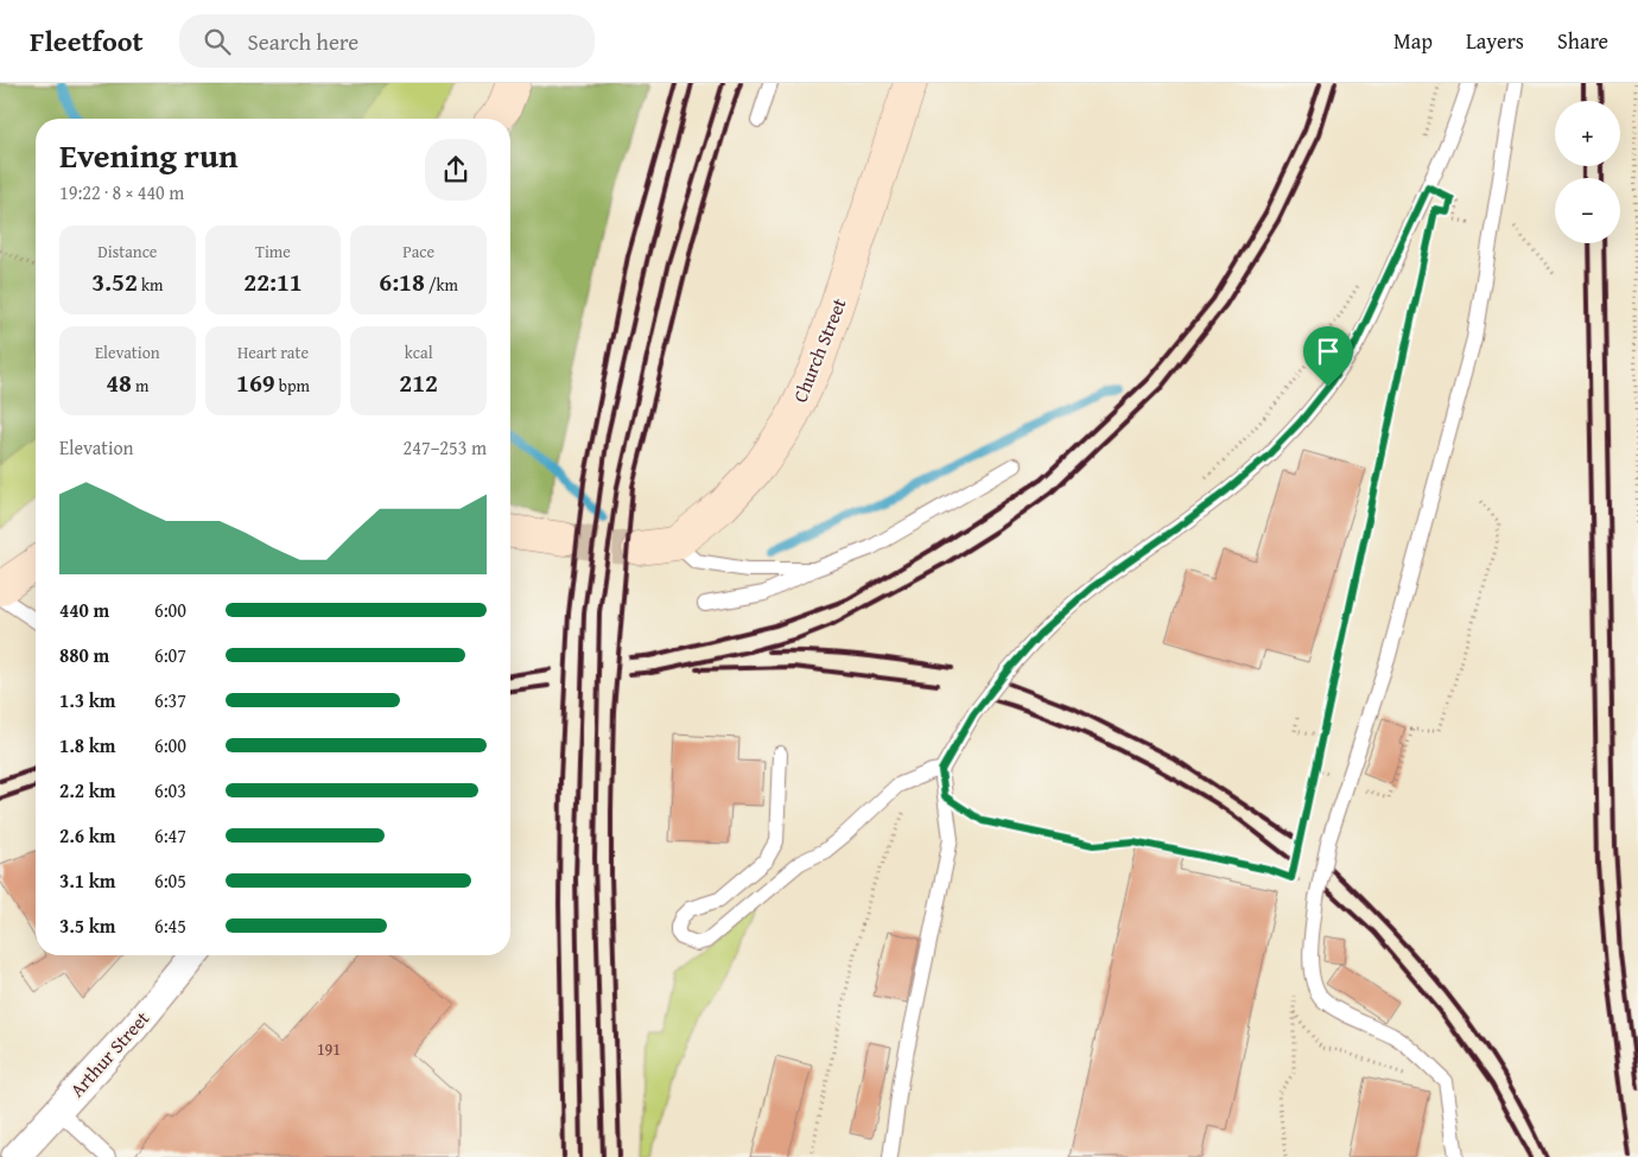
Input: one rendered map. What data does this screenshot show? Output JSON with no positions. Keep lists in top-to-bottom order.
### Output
{
  "streets": {
    "main road": ["Church Street"],
    "street": ["Arthur Street"]
  },
  "house_numbers": ["191"],
  "page": {
    "header": "Fleetfoot",
    "search": "Search here",
    "nav": ["Map", "Layers", "Share"],
    "map_buttons": ["+", "−"],
    "heading": ["Evening run", "19:22 · 8 × 440 m"],
    "stats": [
      ["Distance", "3.52 km"],
      ["Time", "22:11"],
      ["Pace", "6:18 /km"],
      ["Elevation", "48 m"],
      ["Heart rate", "169 bpm"],
      ["kcal", "212"]
    ],
    "chart": ["Elevation", "247–253 m"],
    "list": [
      {
        "name": "440 m",
        "note": "6:00"
      },
      {
        "name": "880 m",
        "note": "6:07"
      },
      {
        "name": "1.3 km",
        "note": "6:37"
      },
      {
        "name": "1.8 km",
        "note": "6:00"
      },
      {
        "name": "2.2 km",
        "note": "6:03"
      },
      {
        "name": "2.6 km",
        "note": "6:47"
      },
      {
        "name": "3.1 km",
        "note": "6:05"
      },
      {
        "name": "3.5 km",
        "note": "6:45"
      }
    ]
  }
}
